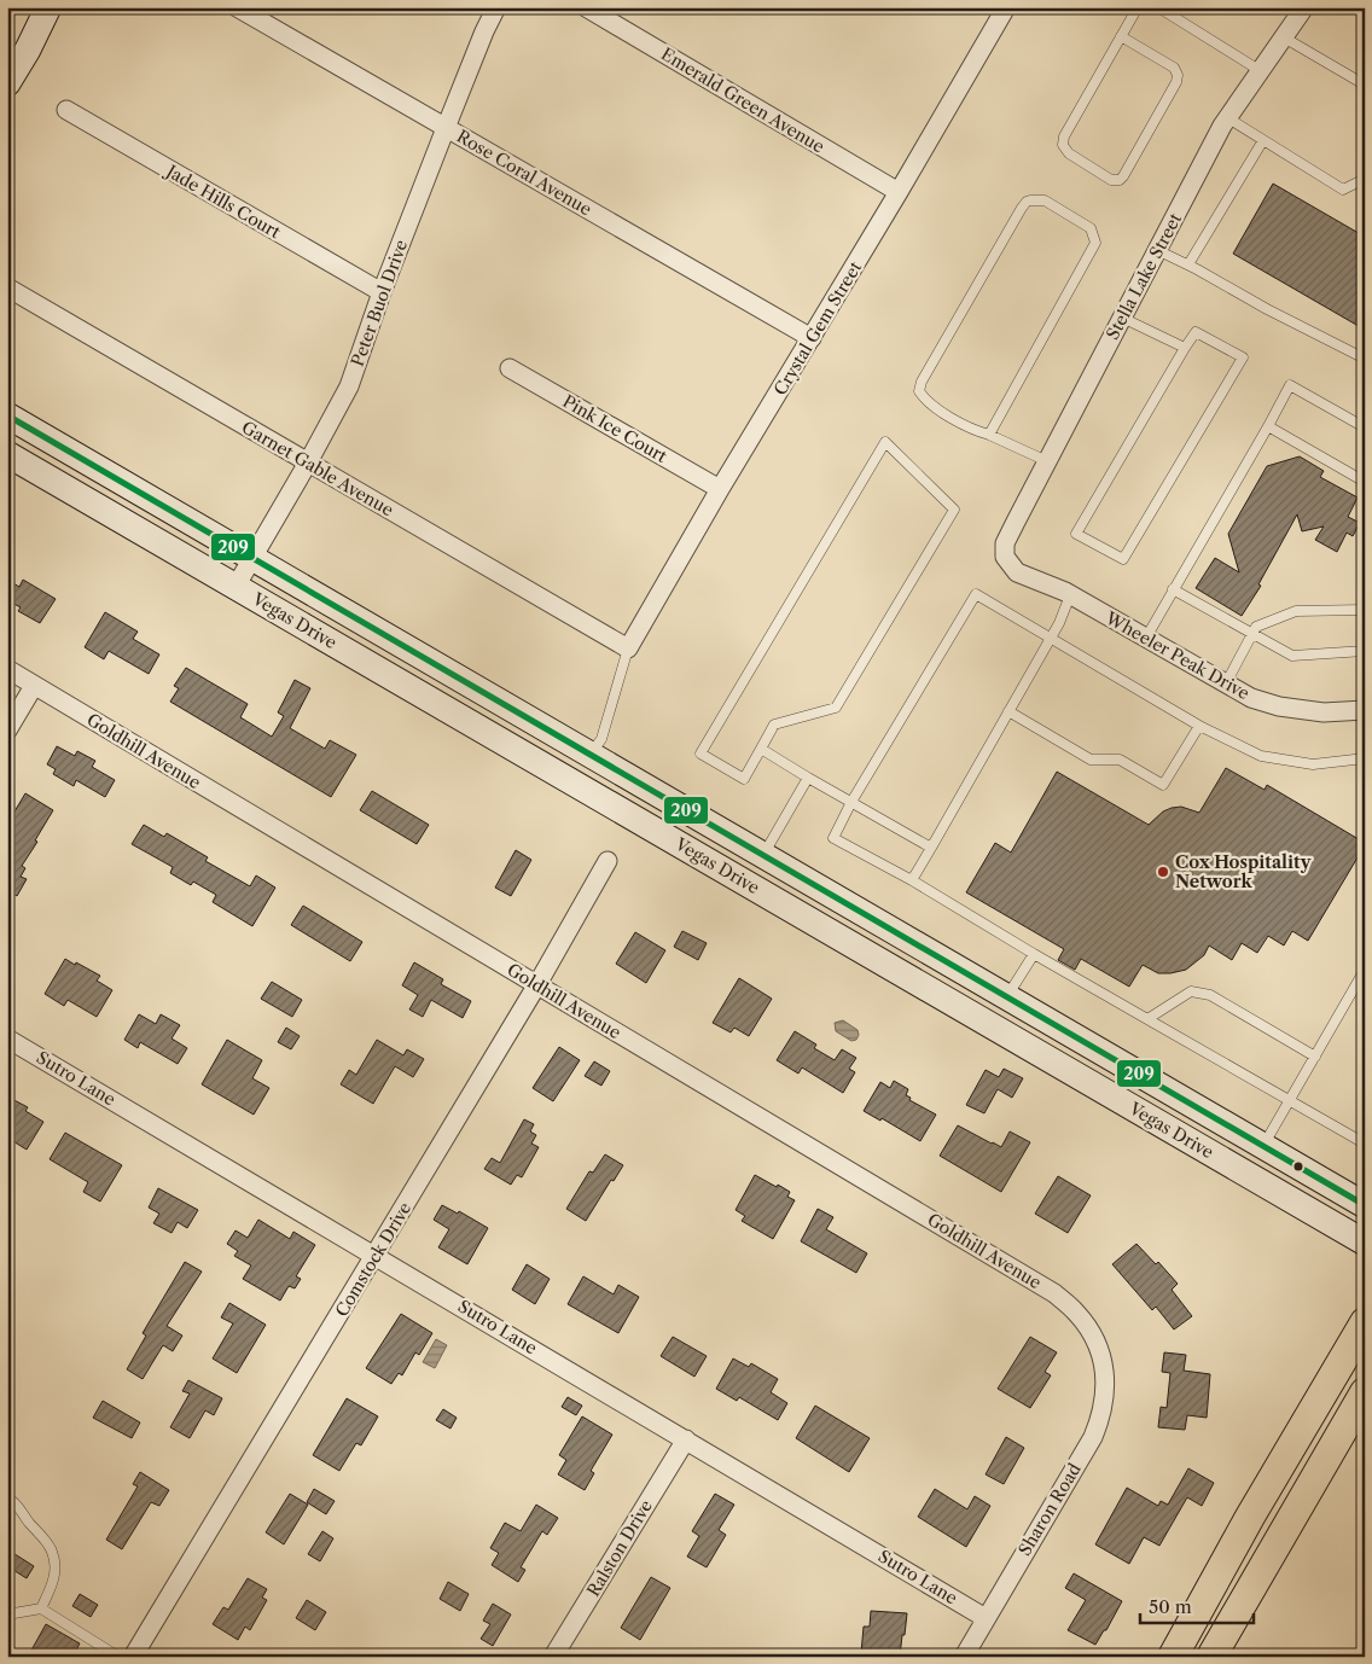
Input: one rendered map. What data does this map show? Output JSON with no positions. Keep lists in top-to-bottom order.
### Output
{
  "streets": {
    "main road": ["Vegas Drive"],
    "street": [
      "Emerald Green Avenue",
      "Rose Coral Avenue",
      "Jade Hills Court",
      "Stella Lake Street",
      "Peter Buol Drive",
      "Crystal Gem Street",
      "Pink Ice Court",
      "Garnet Gable Avenue",
      "Wheeler Peak Drive",
      "Goldhill Avenue",
      "Sutro Lane",
      "Comstock Drive",
      "Sharon Road",
      "Ralston Drive"
    ]
  },
  "crossings": [
    ["Emerald Green Avenue", "Crystal Gem Street"],
    ["Rose Coral Avenue", "Peter Buol Drive"],
    ["Rose Coral Avenue", "Crystal Gem Street"],
    ["Jade Hills Court", "Peter Buol Drive"],
    ["Stella Lake Street", "Wheeler Peak Drive"],
    ["Peter Buol Drive", "Garnet Gable Avenue"],
    ["Peter Buol Drive", "Vegas Drive"],
    ["Crystal Gem Street", "Pink Ice Court"],
    ["Crystal Gem Street", "Garnet Gable Avenue"],
    ["Goldhill Avenue", "Comstock Drive"],
    ["Goldhill Avenue", "Sharon Road"],
    ["Sutro Lane", "Comstock Drive"],
    ["Sutro Lane", "Sharon Road"],
    ["Sutro Lane", "Ralston Drive"]
  ],
  "places": ["Cox Hospitality Network"],
  "lines": ["transit line 209"],
  "scale_bar": "50 m"
}
